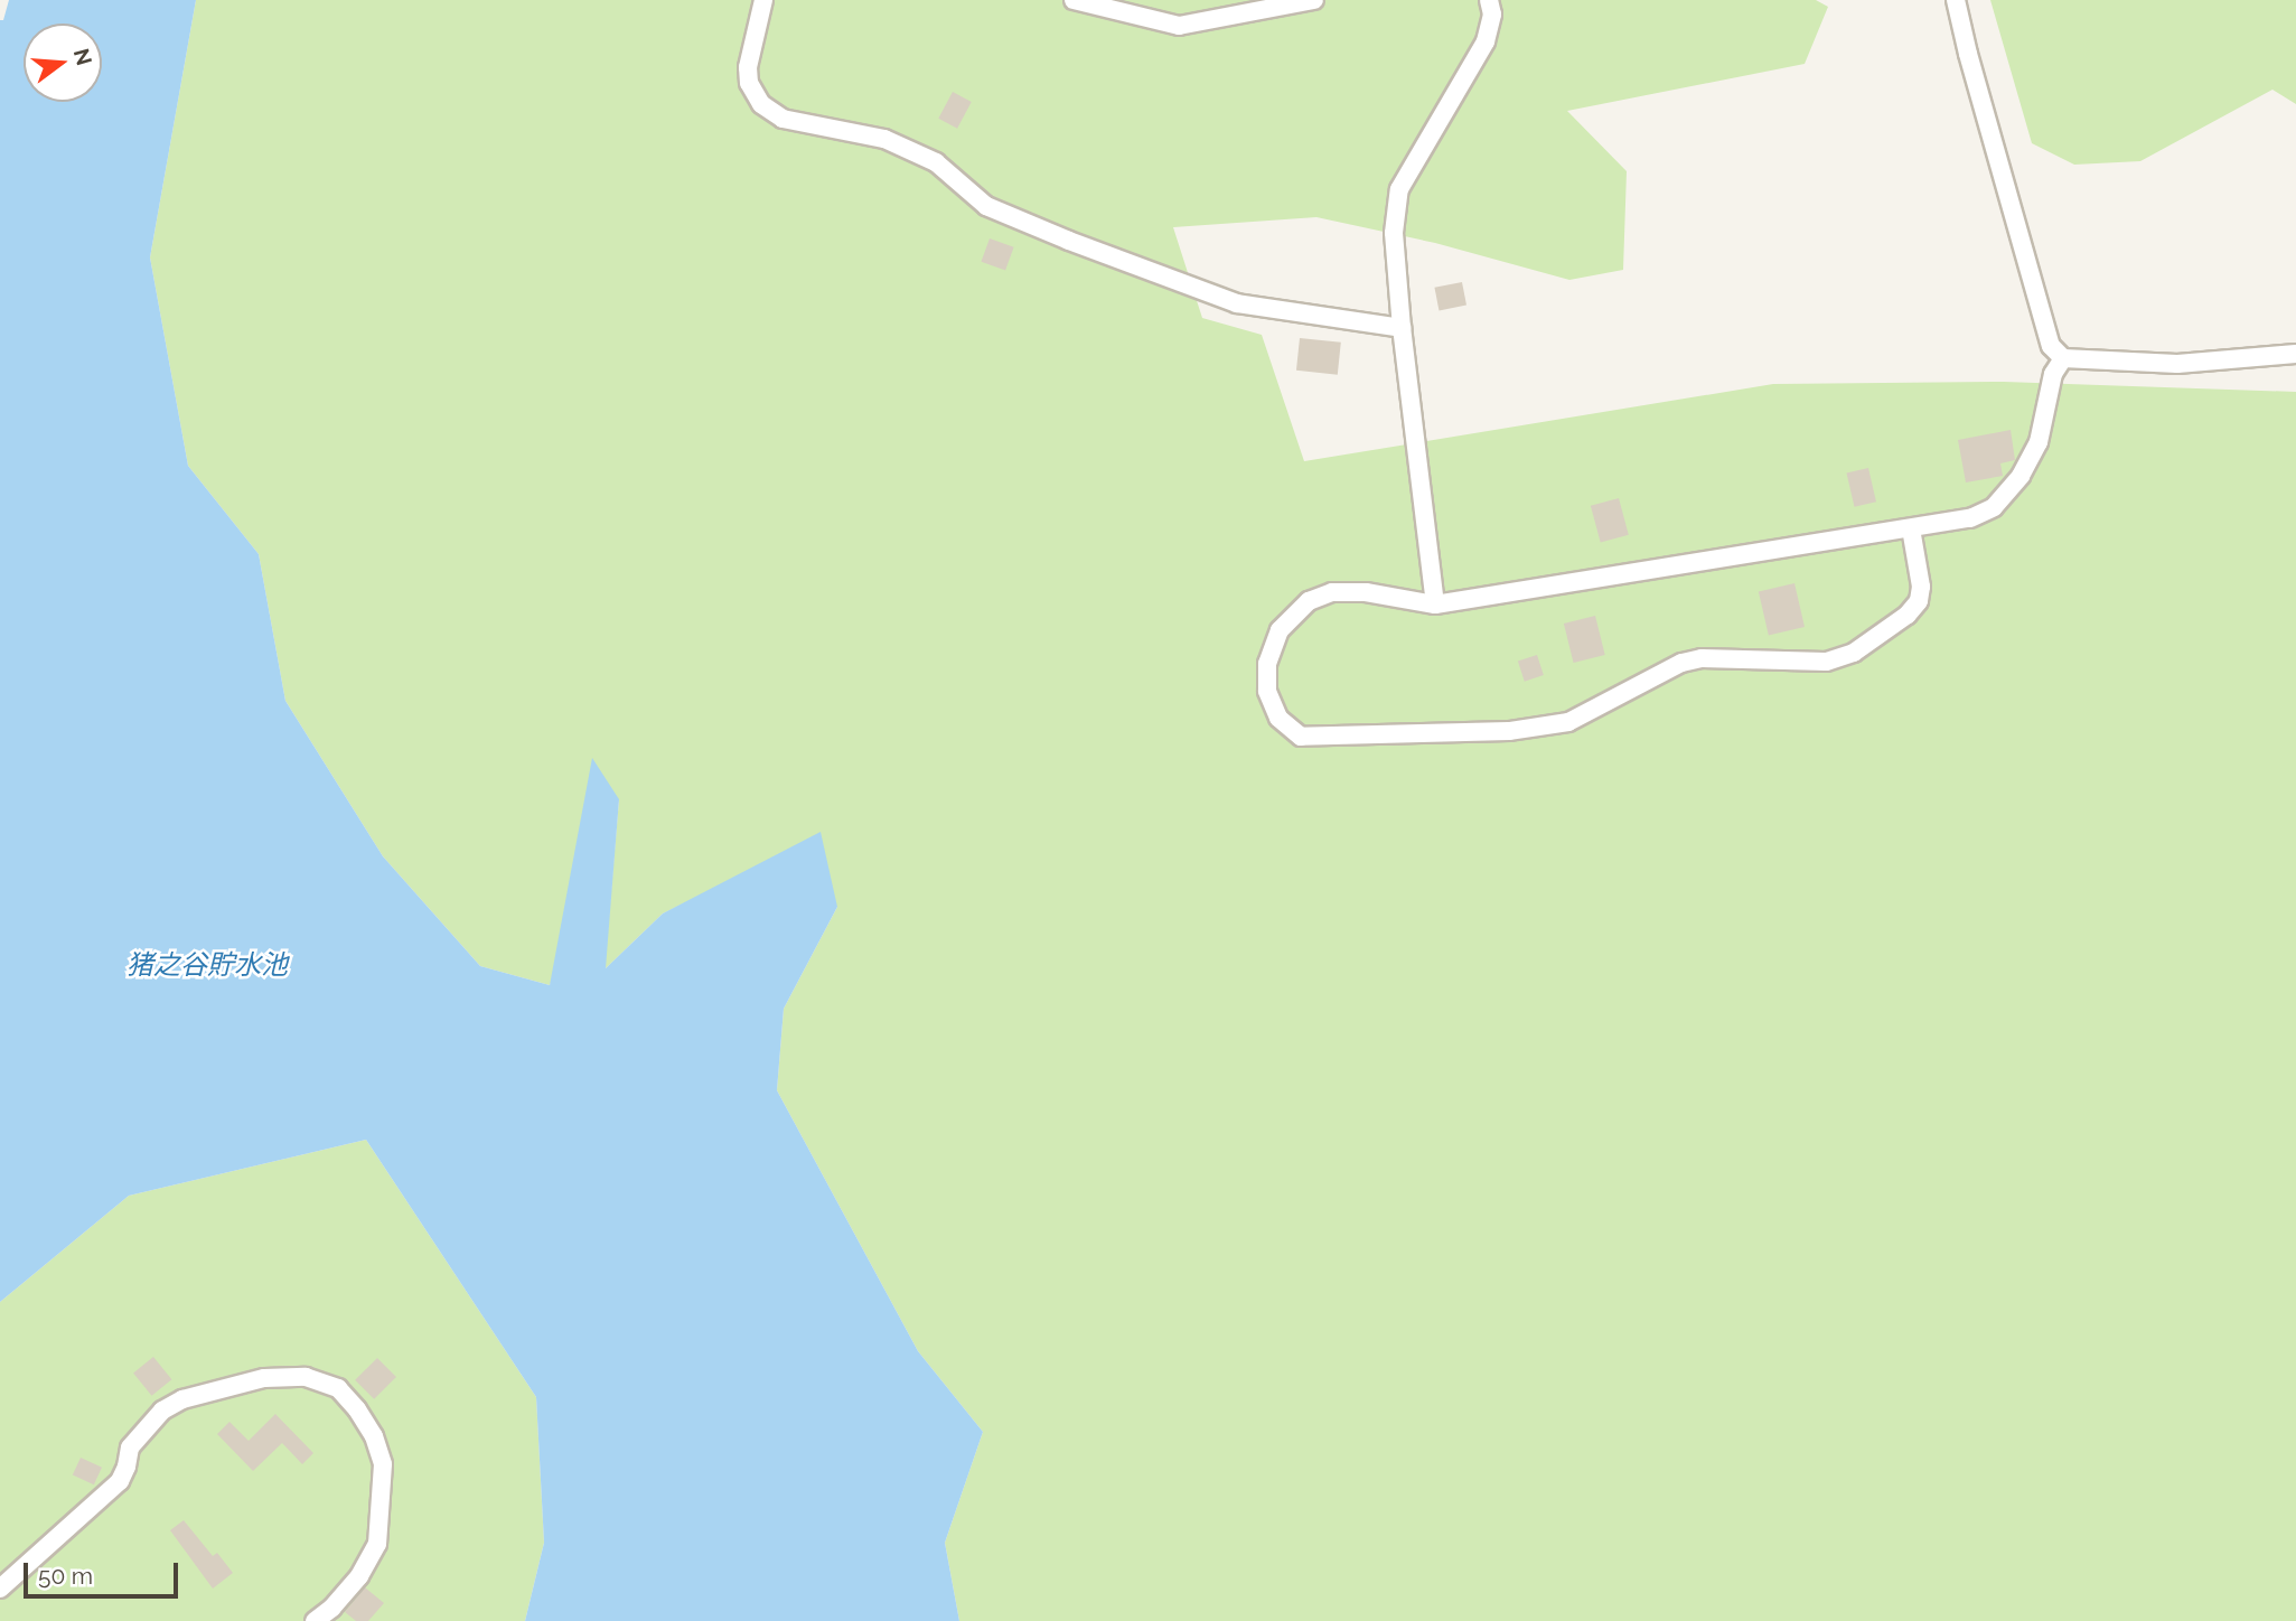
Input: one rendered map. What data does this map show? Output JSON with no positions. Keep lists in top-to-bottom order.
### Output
{
  "water": ["猪之谷貯水池"],
  "scale_bar": "50 m",
  "north": "right"
}
